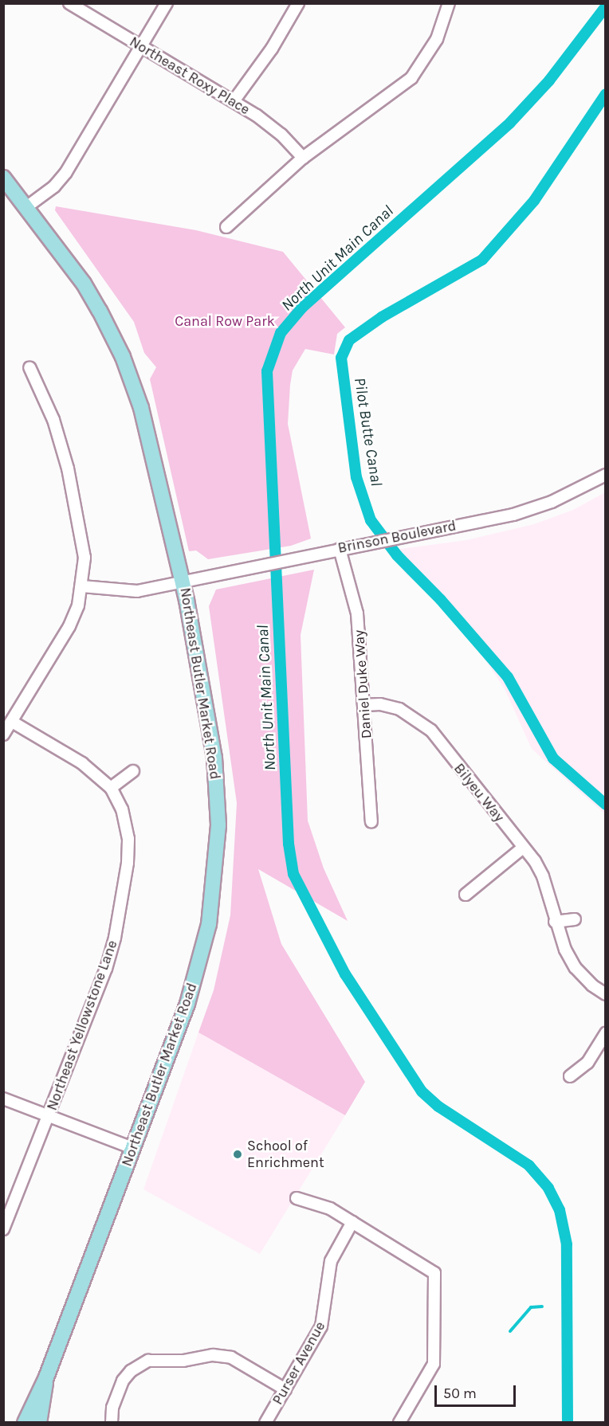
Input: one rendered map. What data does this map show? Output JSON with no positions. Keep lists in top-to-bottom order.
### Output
{
  "streets": {
    "main road": ["Northeast Butler Market Road"],
    "street": [
      "Northeast Roxy Place",
      "Brinson Boulevard",
      "Daniel Duke Way",
      "Bilyeu Way",
      "Northeast Yellowstone Lane",
      "Purser Avenue"
    ]
  },
  "crossings": [
    ["Brinson Boulevard", "Northeast Butler Market Road"],
    ["Brinson Boulevard", "Daniel Duke Way"],
    ["Daniel Duke Way", "Bilyeu Way"]
  ],
  "water": ["North Unit Main Canal", "Pilot Butte Canal"],
  "parks": ["Canal Row Park"],
  "places": ["School of Enrichment"],
  "scale_bar": "50 m"
}
